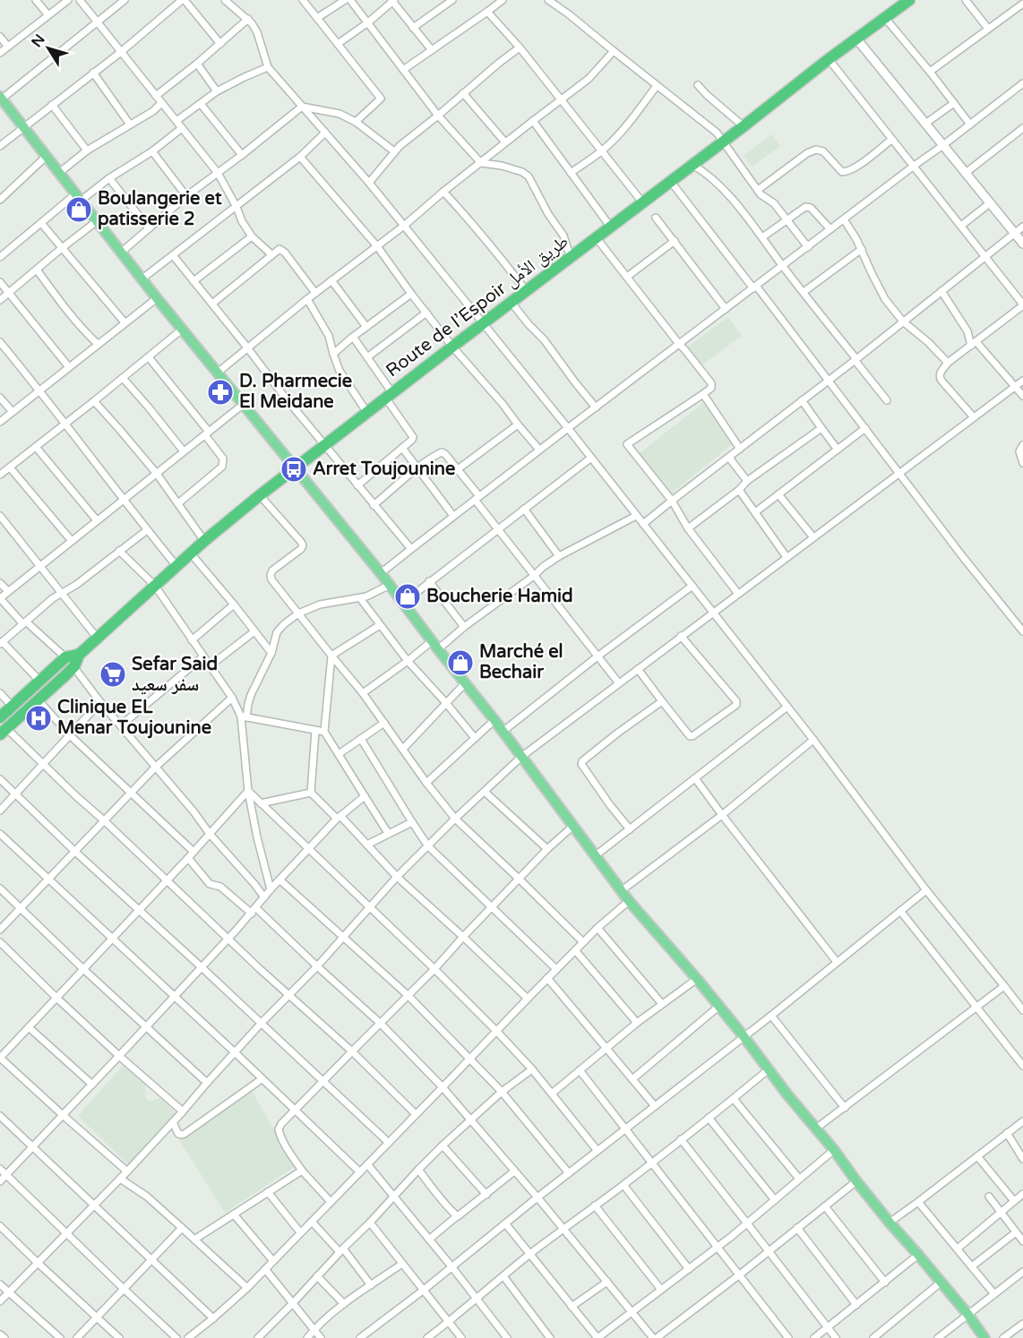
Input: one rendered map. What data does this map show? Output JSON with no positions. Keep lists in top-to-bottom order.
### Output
{
  "streets": {
    "highway": ["Route de l’Espoir طريق الأمل"]
  },
  "places": {
    "shop": ["Boulangerie et patisserie 2", "Boucherie Hamid", "Marché el Bechair"],
    "pharmacy": ["D. Pharmecie El Meidane"],
    "bus stop": ["Arret Toujounine"],
    "supermarket": ["Sefar Said سفر سعيد"],
    "hospital": ["Clinique EL Menar Toujounine"]
  },
  "north": "top left"
}
